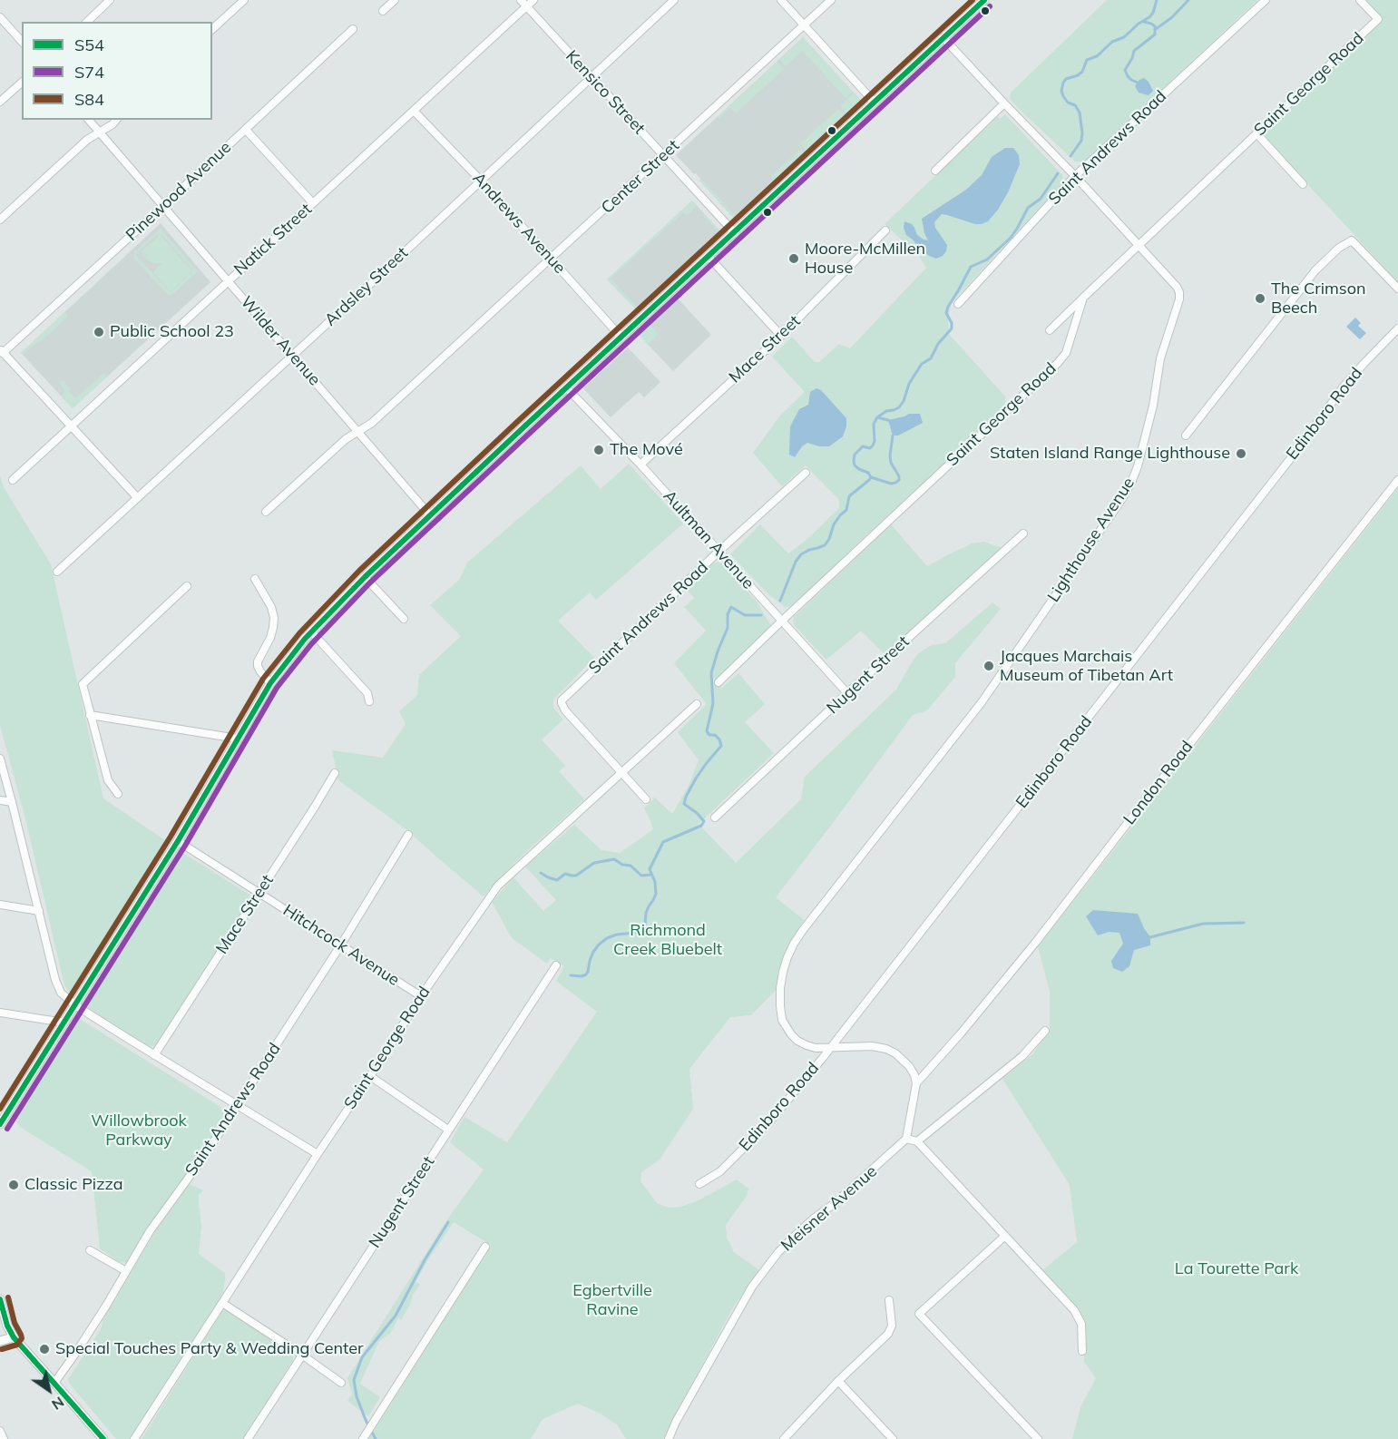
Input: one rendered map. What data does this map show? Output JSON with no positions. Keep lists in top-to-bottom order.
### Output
{
  "streets": {
    "street": [
      "Saint George Road",
      "Kensico Street",
      "Saint Andrews Road",
      "Center Street",
      "Pinewood Avenue",
      "Andrews Avenue",
      "Natick Street",
      "Ardsley Street",
      "Wilder Avenue",
      "Mace Street",
      "Edinboro Road",
      "Aultman Avenue",
      "Lighthouse Avenue",
      "Nugent Street",
      "London Road",
      "Hitchcock Avenue",
      "Meisner Avenue"
    ]
  },
  "crossings": [
    ["Saint George Road", "Saint Andrews Road"],
    ["Saint George Road", "Aultman Avenue"],
    ["Saint George Road", "Lighthouse Avenue"],
    ["Saint George Road", "Hitchcock Avenue"],
    ["Kensico Street", "Center Street"],
    ["Kensico Street", "Natick Street"],
    ["Kensico Street", "Ardsley Street"],
    ["Saint Andrews Road", "Aultman Avenue"],
    ["Saint Andrews Road", "Lighthouse Avenue"],
    ["Saint Andrews Road", "Hitchcock Avenue"],
    ["Center Street", "Andrews Avenue"],
    ["Center Street", "Wilder Avenue"],
    ["Pinewood Avenue", "Wilder Avenue"],
    ["Andrews Avenue", "Natick Street"],
    ["Andrews Avenue", "Ardsley Street"],
    ["Natick Street", "Wilder Avenue"],
    ["Ardsley Street", "Wilder Avenue"],
    ["Mace Street", "Aultman Avenue"],
    ["Mace Street", "Hitchcock Avenue"],
    ["Edinboro Road", "Lighthouse Avenue"],
    ["Aultman Avenue", "Nugent Street"]
  ],
  "parks": [
    "Richmond Creek Bluebelt",
    "Willowbrook Parkway",
    "La Tourette Park",
    "Egbertville Ravine"
  ],
  "places": [
    "Moore-McMillen House",
    "The Crimson Beech",
    "Public School 23",
    "The Mové",
    "Staten Island Range Lighthouse",
    "Jacques Marchais Museum of Tibetan Art",
    "Classic Pizza",
    "Special Touches Party & Wedding Center"
  ],
  "lines": ["transit line S54", "transit line S84", "transit line S74"],
  "legend": ["S54", "S74", "S84"],
  "north": "bottom right"
}
